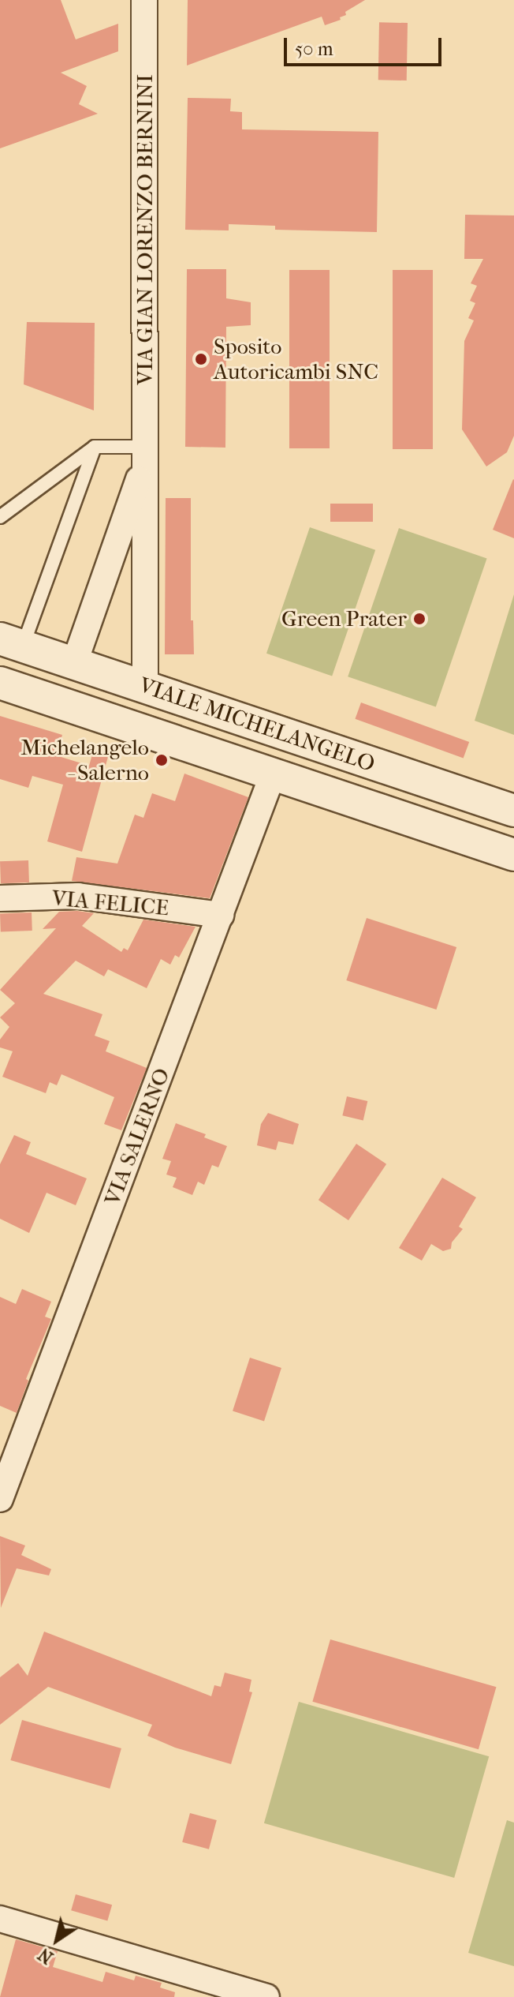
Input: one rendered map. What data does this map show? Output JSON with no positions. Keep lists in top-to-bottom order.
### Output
{
  "streets": {
    "street": [
      "VIA GIAN LORENZO BERNINI",
      "VIALE MICHELANGELO",
      "VIA FELICE",
      "VIA SALERNO"
    ]
  },
  "crossings": [
    ["VIA GIAN LORENZO BERNINI", "VIALE MICHELANGELO"],
    ["VIALE MICHELANGELO", "VIA SALERNO"],
    ["VIA FELICE", "VIA SALERNO"]
  ],
  "places": ["Sposito Autoricambi SNC", "Green Prater", "Michelangelo - Salerno"],
  "scale_bar": "50 m",
  "north": "bottom left"
}
